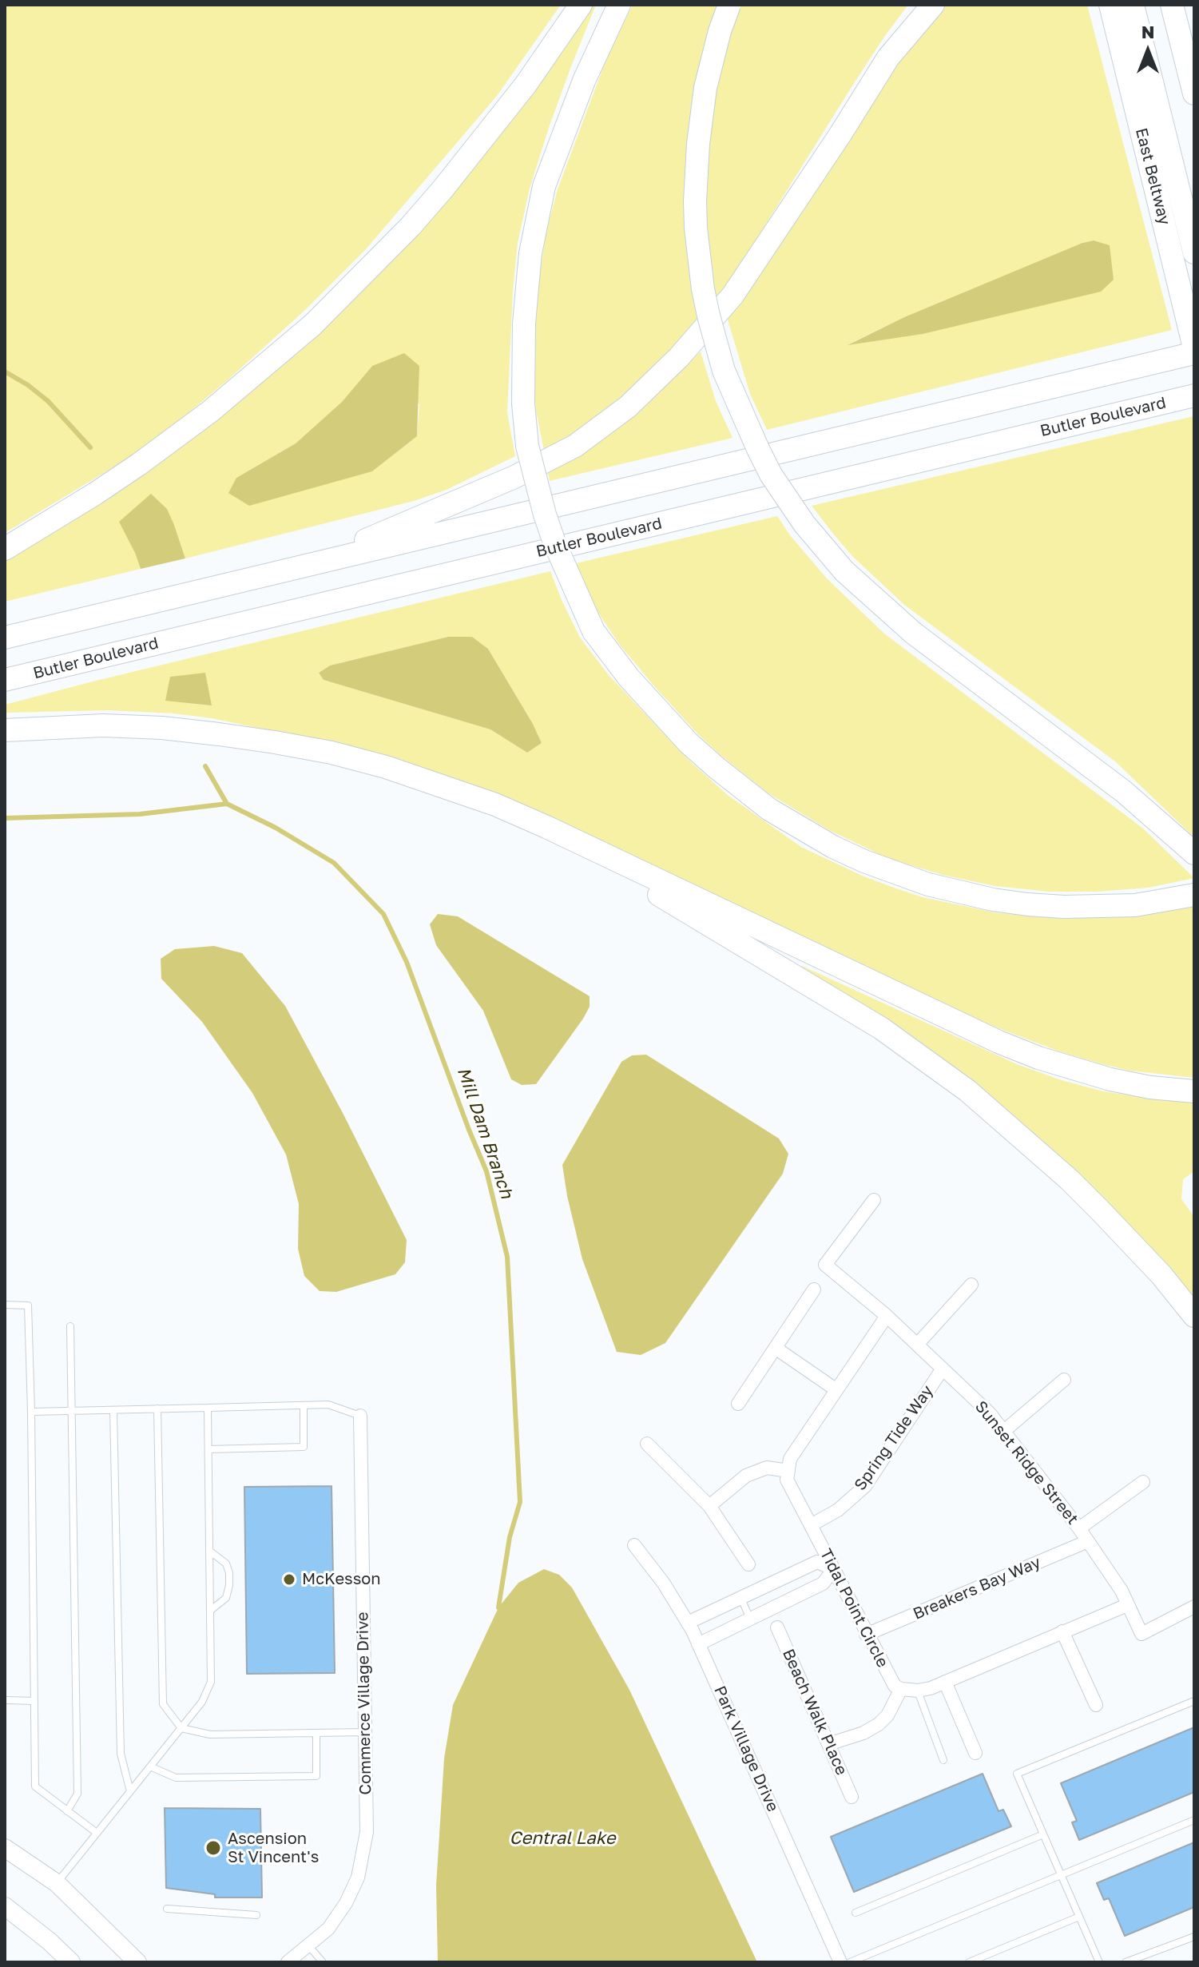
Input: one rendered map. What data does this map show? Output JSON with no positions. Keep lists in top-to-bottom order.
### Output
{
  "streets": {
    "highway": ["East Beltway", "Butler Boulevard"],
    "street": [
      "Spring Tide Way",
      "Sunset Ridge Street",
      "Breakers Bay Way",
      "Tidal Point Circle",
      "Commerce Village Drive",
      "Beach Walk Place",
      "Park Village Drive"
    ]
  },
  "crossings": [
    ["Spring Tide Way", "Sunset Ridge Street"],
    ["Spring Tide Way", "Tidal Point Circle"],
    ["Sunset Ridge Street", "Breakers Bay Way"],
    ["Breakers Bay Way", "Tidal Point Circle"]
  ],
  "water": ["Mill Dam Branch", "Central Lake"],
  "places": ["McKesson", "Ascension St Vincent's"],
  "north": "top"
}
